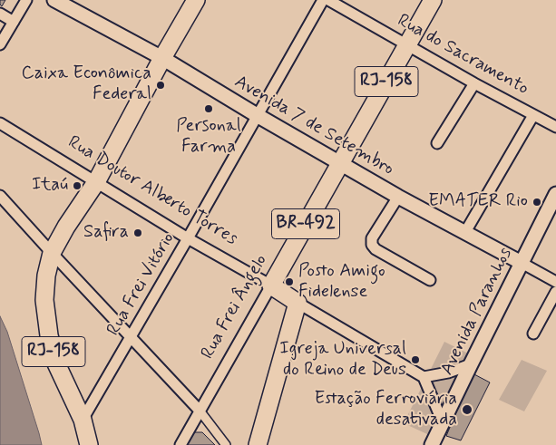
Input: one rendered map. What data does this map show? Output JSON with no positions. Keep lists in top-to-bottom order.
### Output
{
  "streets": {
    "main road": [
      "RJ-158",
      "Rua Doutor Alberto Torres",
      "BR-492",
      "Rua Frei Ângelo"
    ],
    "street": [
      "Rua do Sacramento",
      "Avenida 7 de Setembro",
      "Rua Frei Vitório",
      "Avenida Paranhos"
    ]
  },
  "crossings": [
    ["Rua do Sacramento", "Rua Frei Ângelo"],
    ["RJ-158", "Avenida 7 de Setembro"],
    ["RJ-158", "Rua Doutor Alberto Torres"],
    ["RJ-158", "Rua Frei Vitório"],
    ["Avenida 7 de Setembro", "Rua Frei Vitório"],
    ["Avenida 7 de Setembro", "Rua Frei Ângelo"],
    ["Avenida 7 de Setembro", "Avenida Paranhos"],
    ["Rua Doutor Alberto Torres", "Rua Frei Vitório"],
    ["Rua Doutor Alberto Torres", "Rua Frei Ângelo"]
  ],
  "places": [
    "Caixa Econômica Federal",
    "Personal Farma",
    "Itaú",
    "EMATER Rio",
    "Safira",
    "Posto Amigo Fidelense",
    "Igreja Universal do Reino de Deus",
    "Estação Ferroviária desativada"
  ]
}
